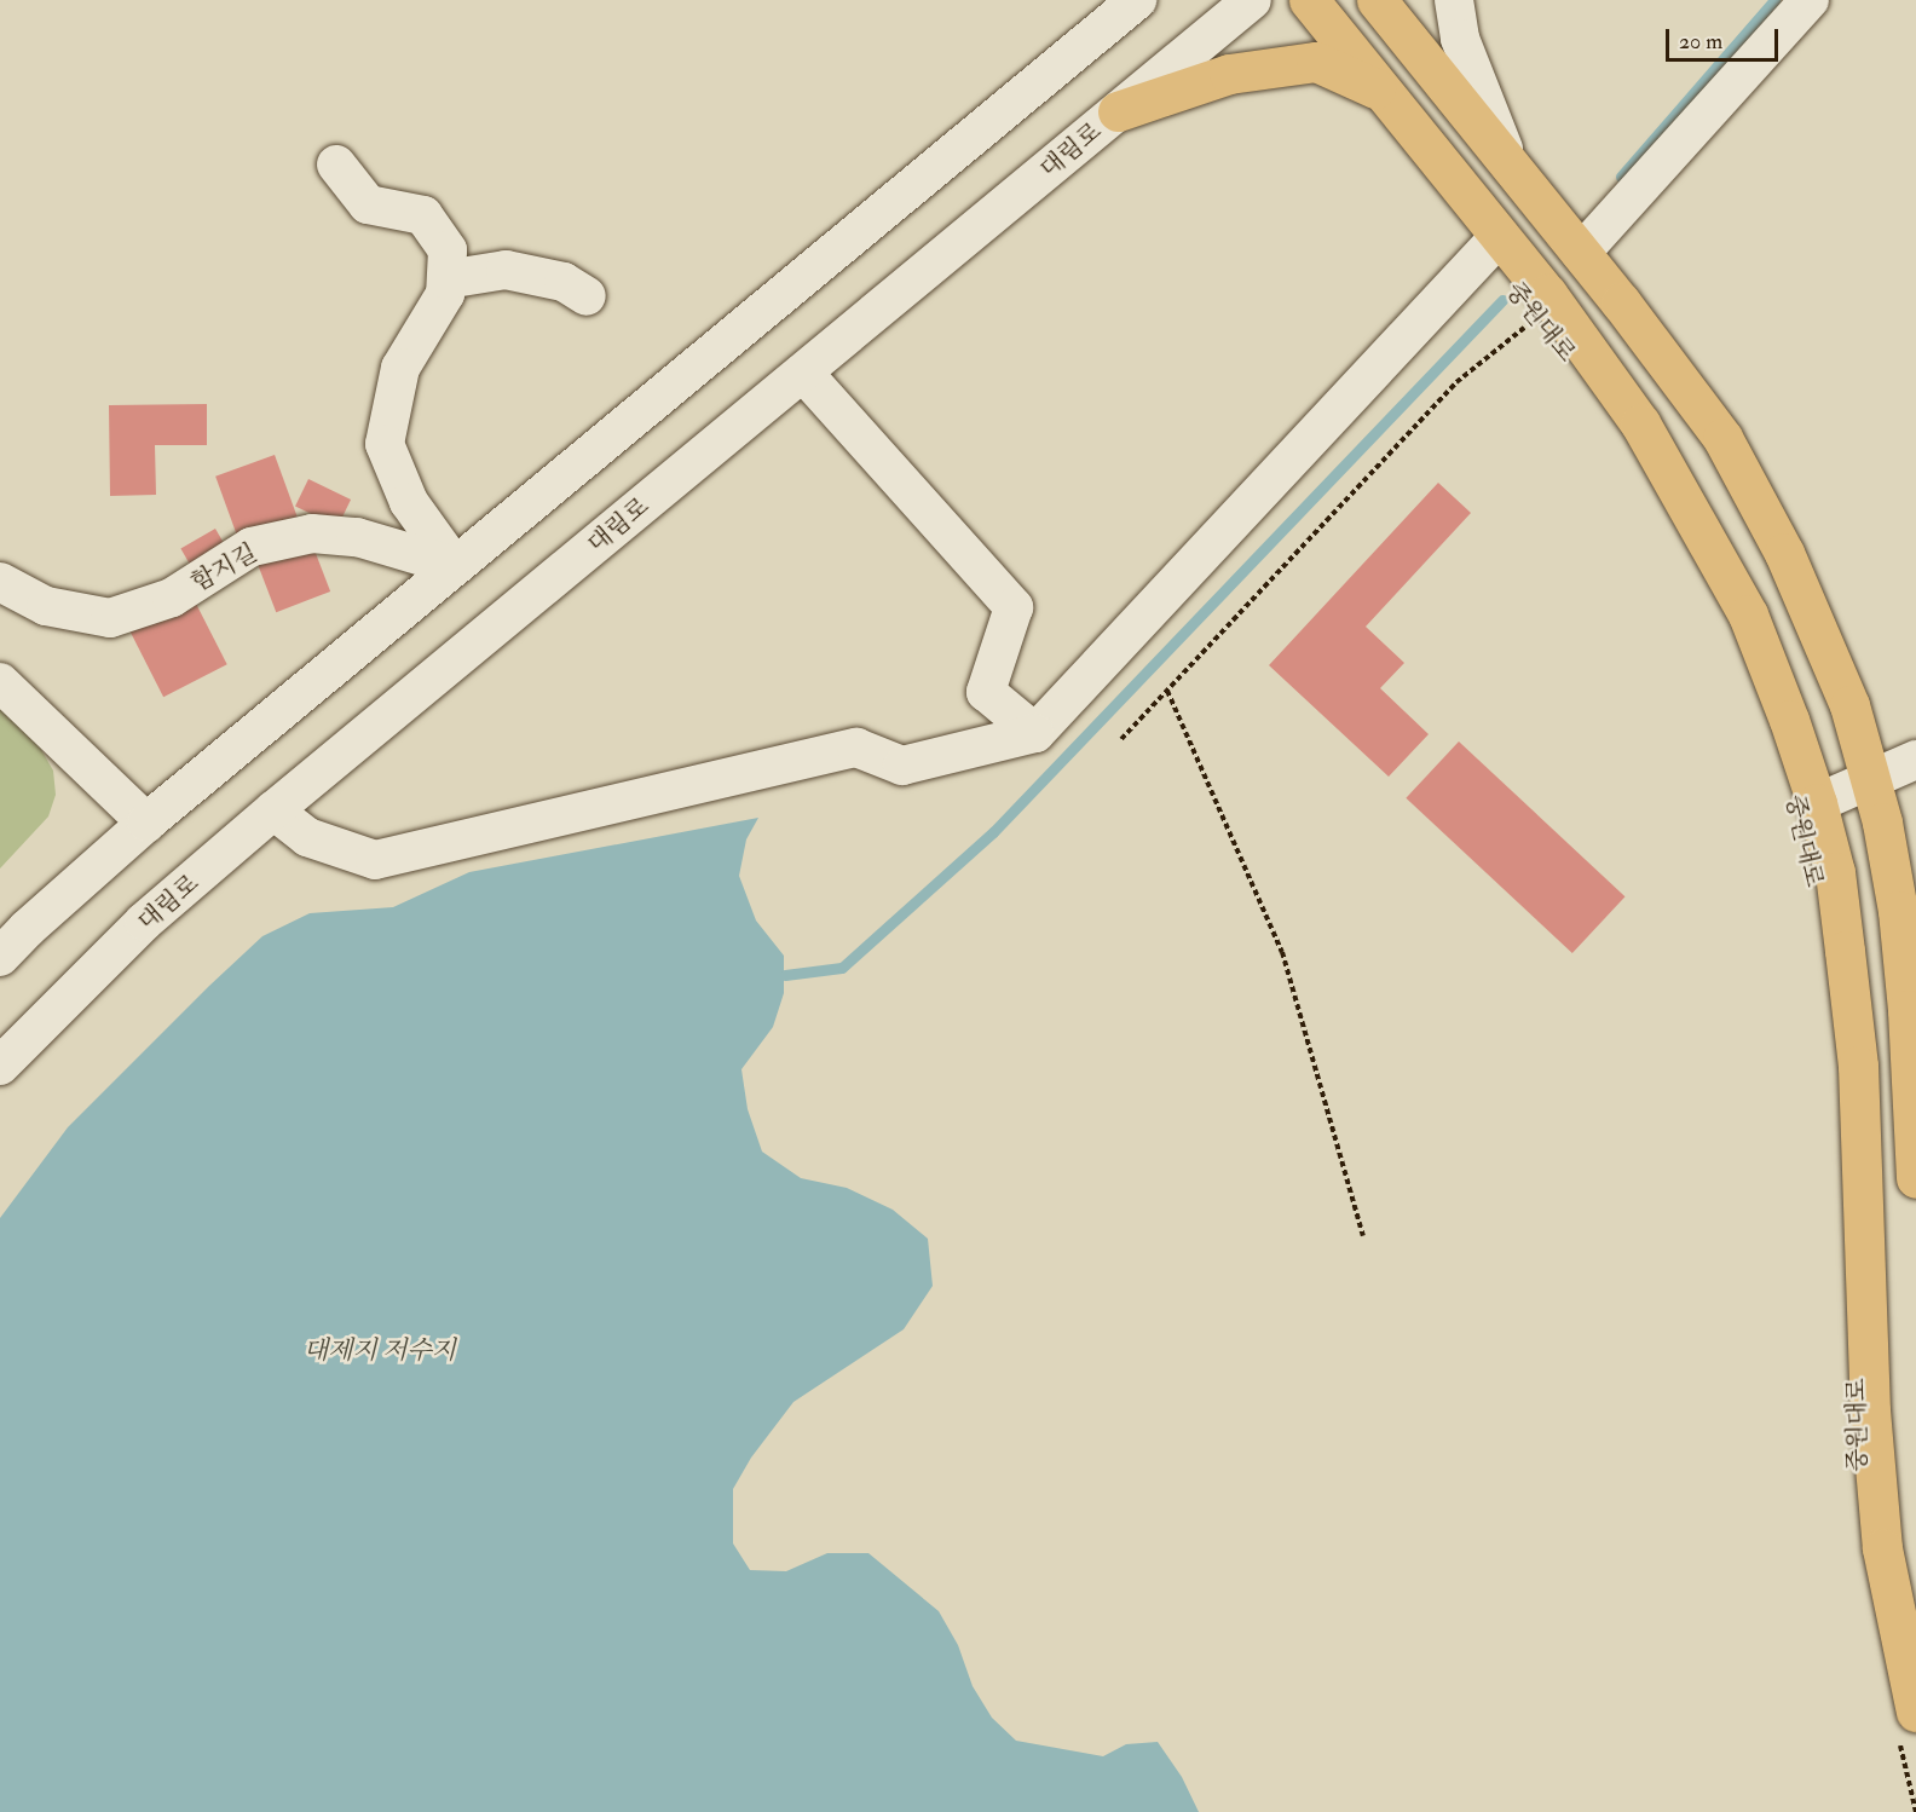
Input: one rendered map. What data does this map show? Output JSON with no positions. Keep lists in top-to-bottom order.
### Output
{
  "streets": {
    "main road": ["중원대로"],
    "street": ["대림로", "함지길"]
  },
  "water": ["대제지 저수지"],
  "scale_bar": "20 m"
}
